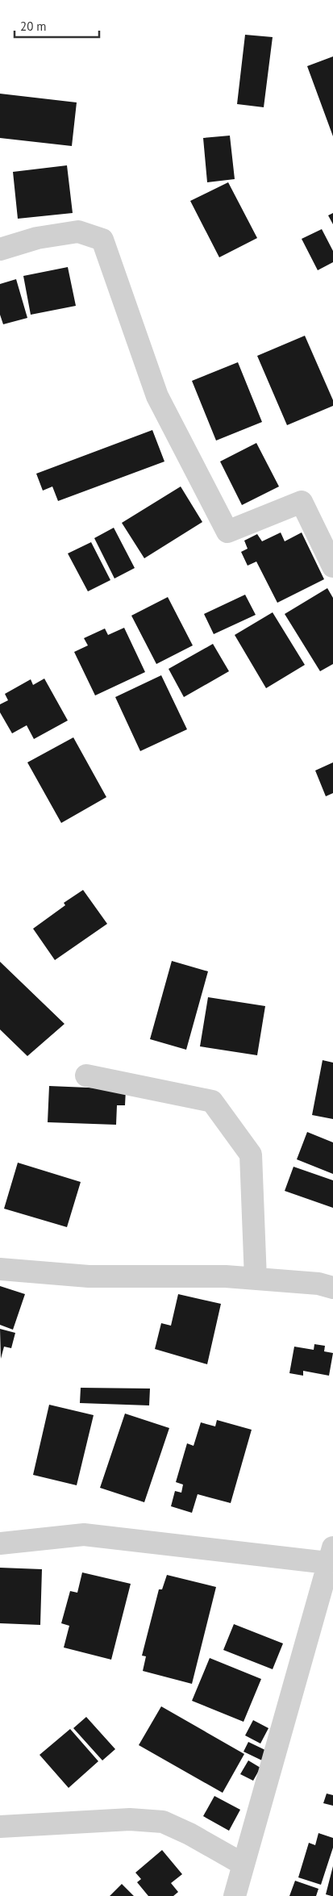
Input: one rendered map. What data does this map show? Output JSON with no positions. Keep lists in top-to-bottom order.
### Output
{
  "scale_bar": "20 m"
}
